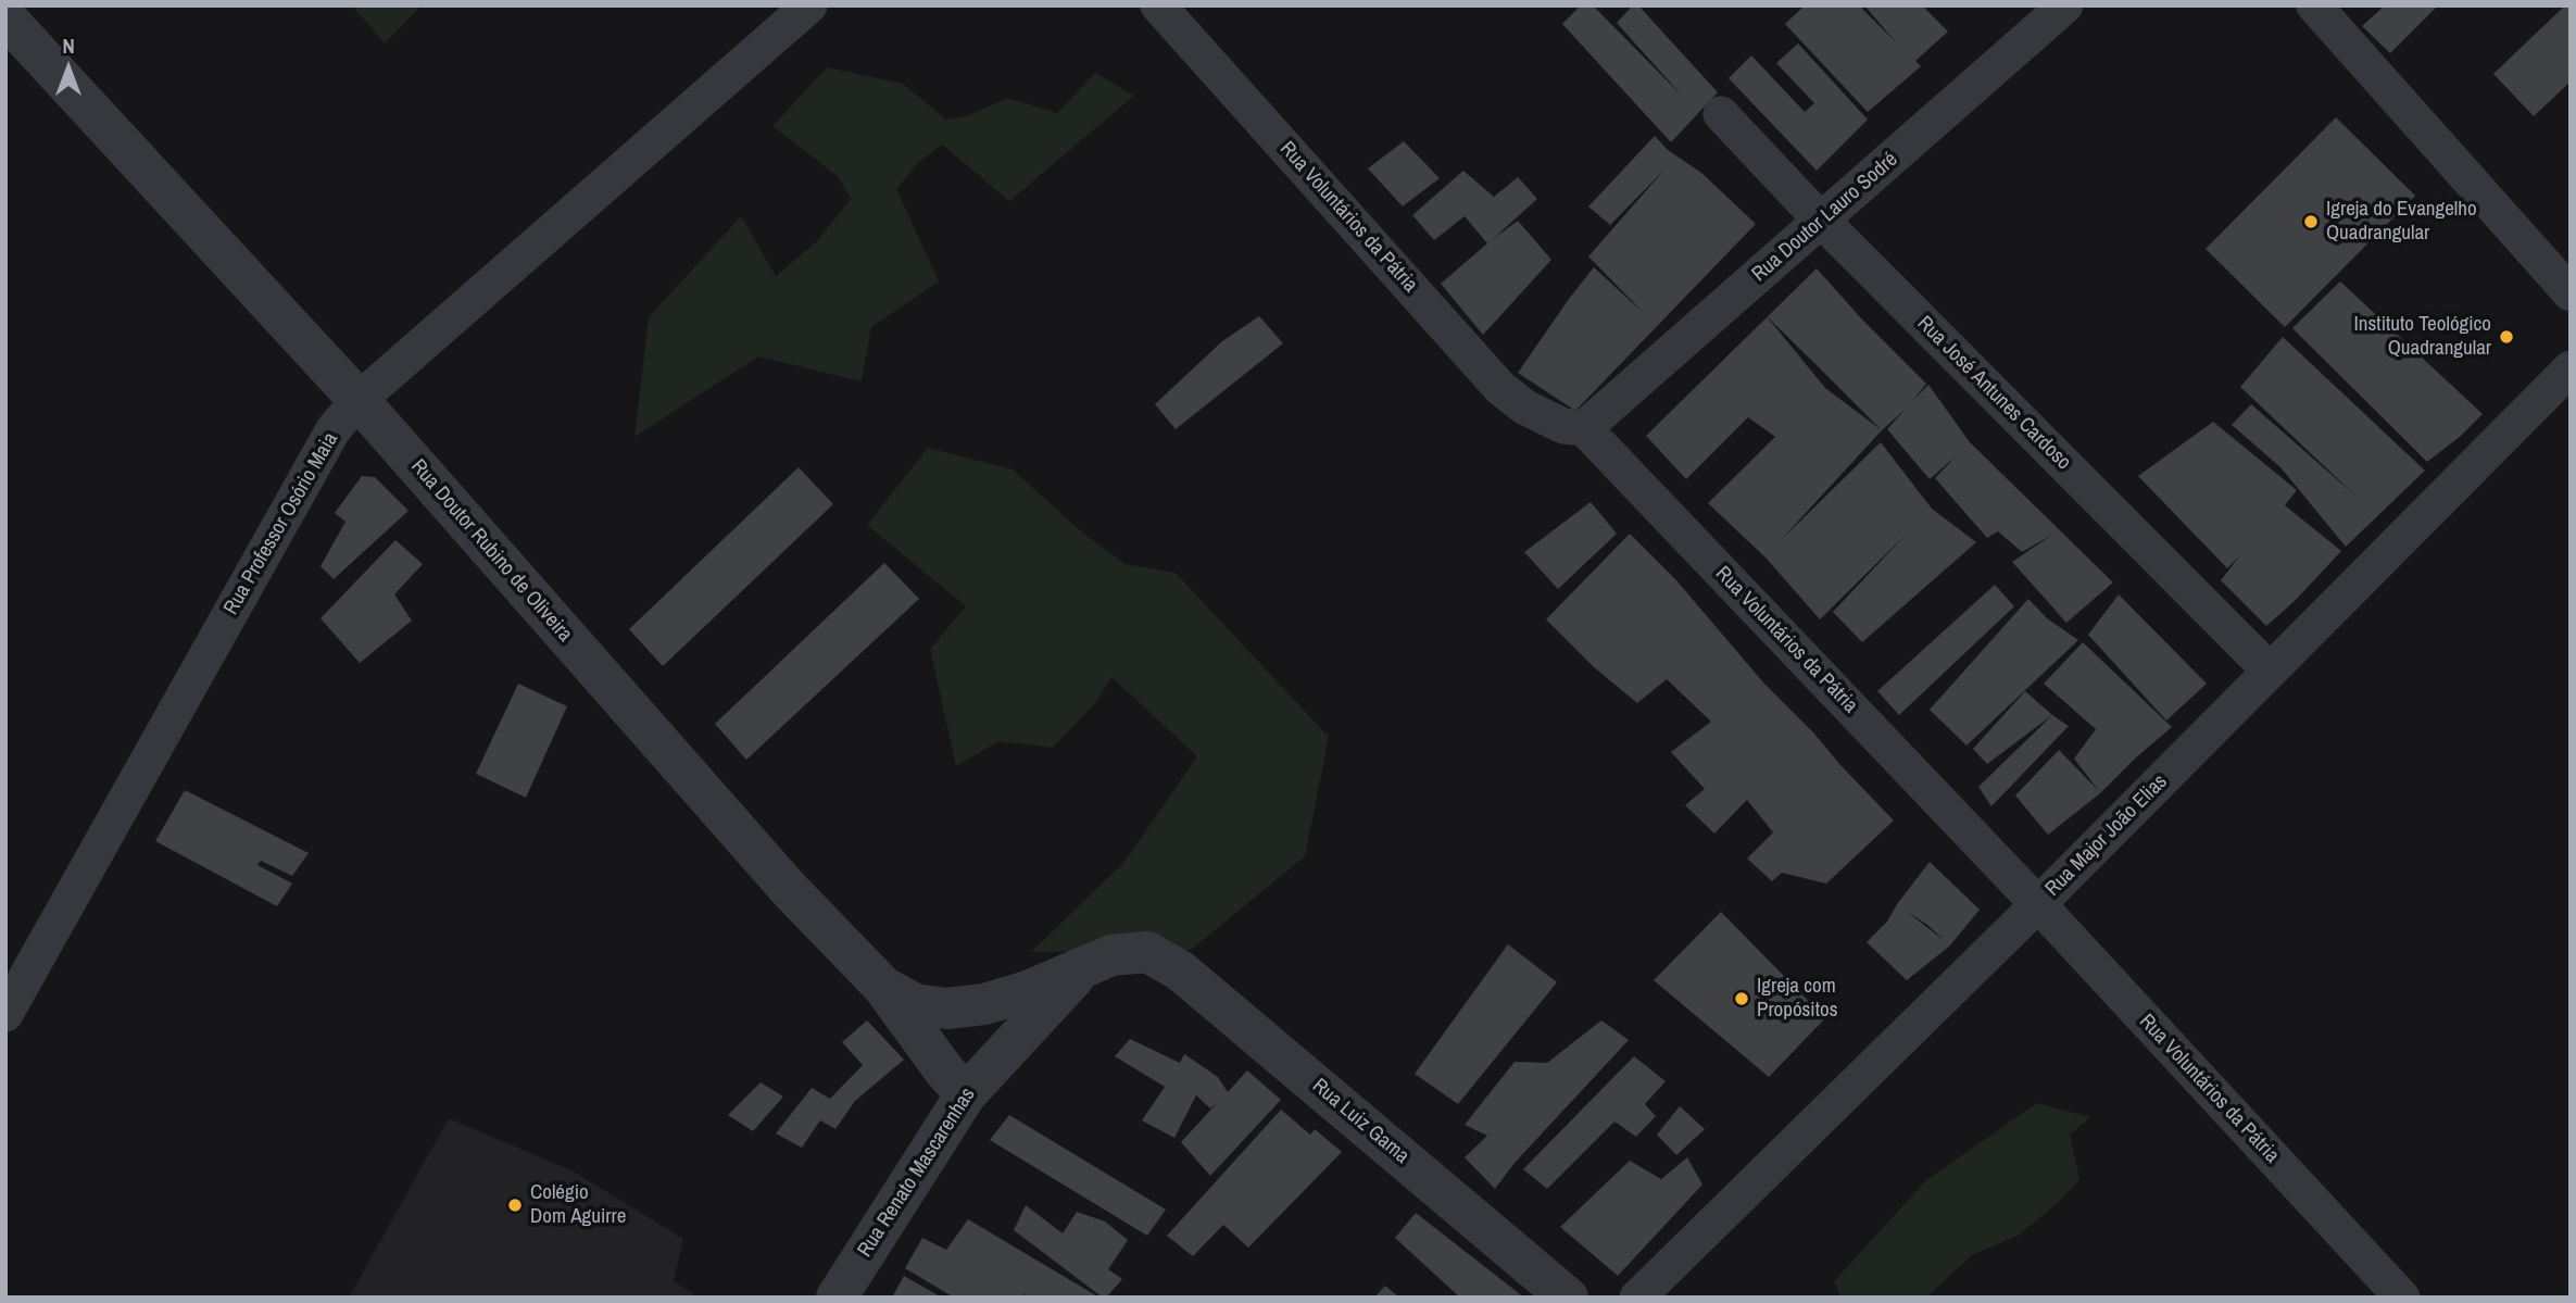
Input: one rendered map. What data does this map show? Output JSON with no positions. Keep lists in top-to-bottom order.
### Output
{
  "streets": {
    "street": [
      "Rua Voluntários da Pátria",
      "Rua Doutor Lauro Sodré",
      "Rua José Antunes Cardoso",
      "Rua Professor Osório Maia",
      "Rua Doutor Rubino de Oliveira",
      "Rua Major João Elias",
      "Rua Luiz Gama",
      "Rua Renato Mascarenhas"
    ]
  },
  "crossings": [
    ["Rua Voluntários da Pátria", "Rua Doutor Lauro Sodré"],
    ["Rua Voluntários da Pátria", "Rua Major João Elias"],
    ["Rua Doutor Lauro Sodré", "Rua José Antunes Cardoso"],
    ["Rua José Antunes Cardoso", "Rua Major João Elias"],
    ["Rua Professor Osório Maia", "Rua Doutor Rubino de Oliveira"],
    ["Rua Doutor Rubino de Oliveira", "Rua Renato Mascarenhas"],
    ["Rua Luiz Gama", "Rua Renato Mascarenhas"]
  ],
  "places": [
    "Igreja do Evangelho Quadrangular",
    "Instituto Teológico Quadrangular",
    "Igreja com Propósitos",
    "Colégio Dom Aguirre"
  ],
  "north": "top"
}
